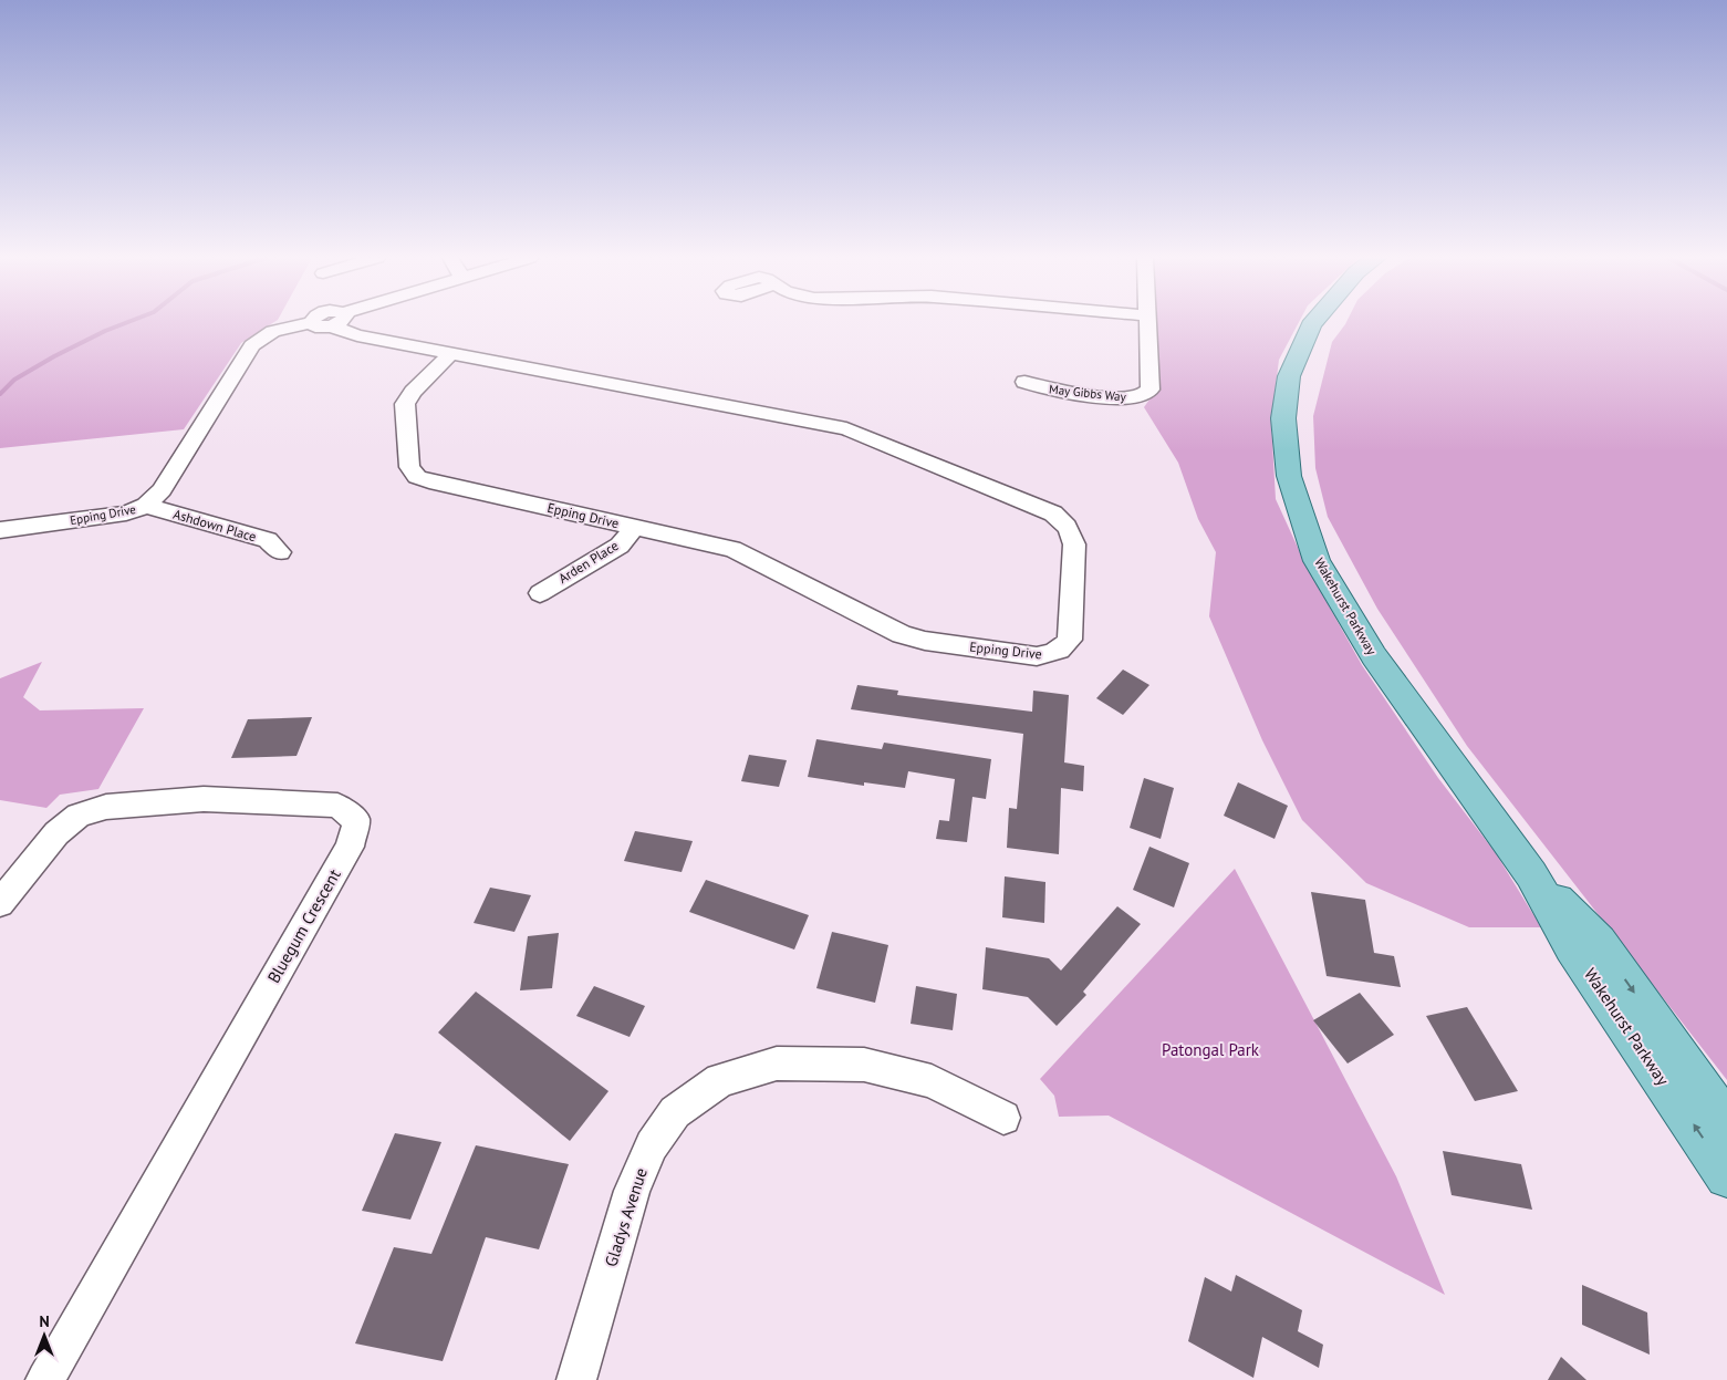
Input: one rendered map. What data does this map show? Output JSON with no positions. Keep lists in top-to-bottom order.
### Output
{
  "streets": {
    "main road": ["Wakehurst Parkway"],
    "street": [
      "May Gibbs Way",
      "Epping Drive",
      "Ashdown Place",
      "Arden Place",
      "Bluegum Crescent",
      "Gladys Avenue"
    ]
  },
  "crossings": [
    ["Epping Drive", "Ashdown Place"],
    ["Epping Drive", "Arden Place"]
  ],
  "parks": ["Patongal Park"],
  "north": "top"
}
